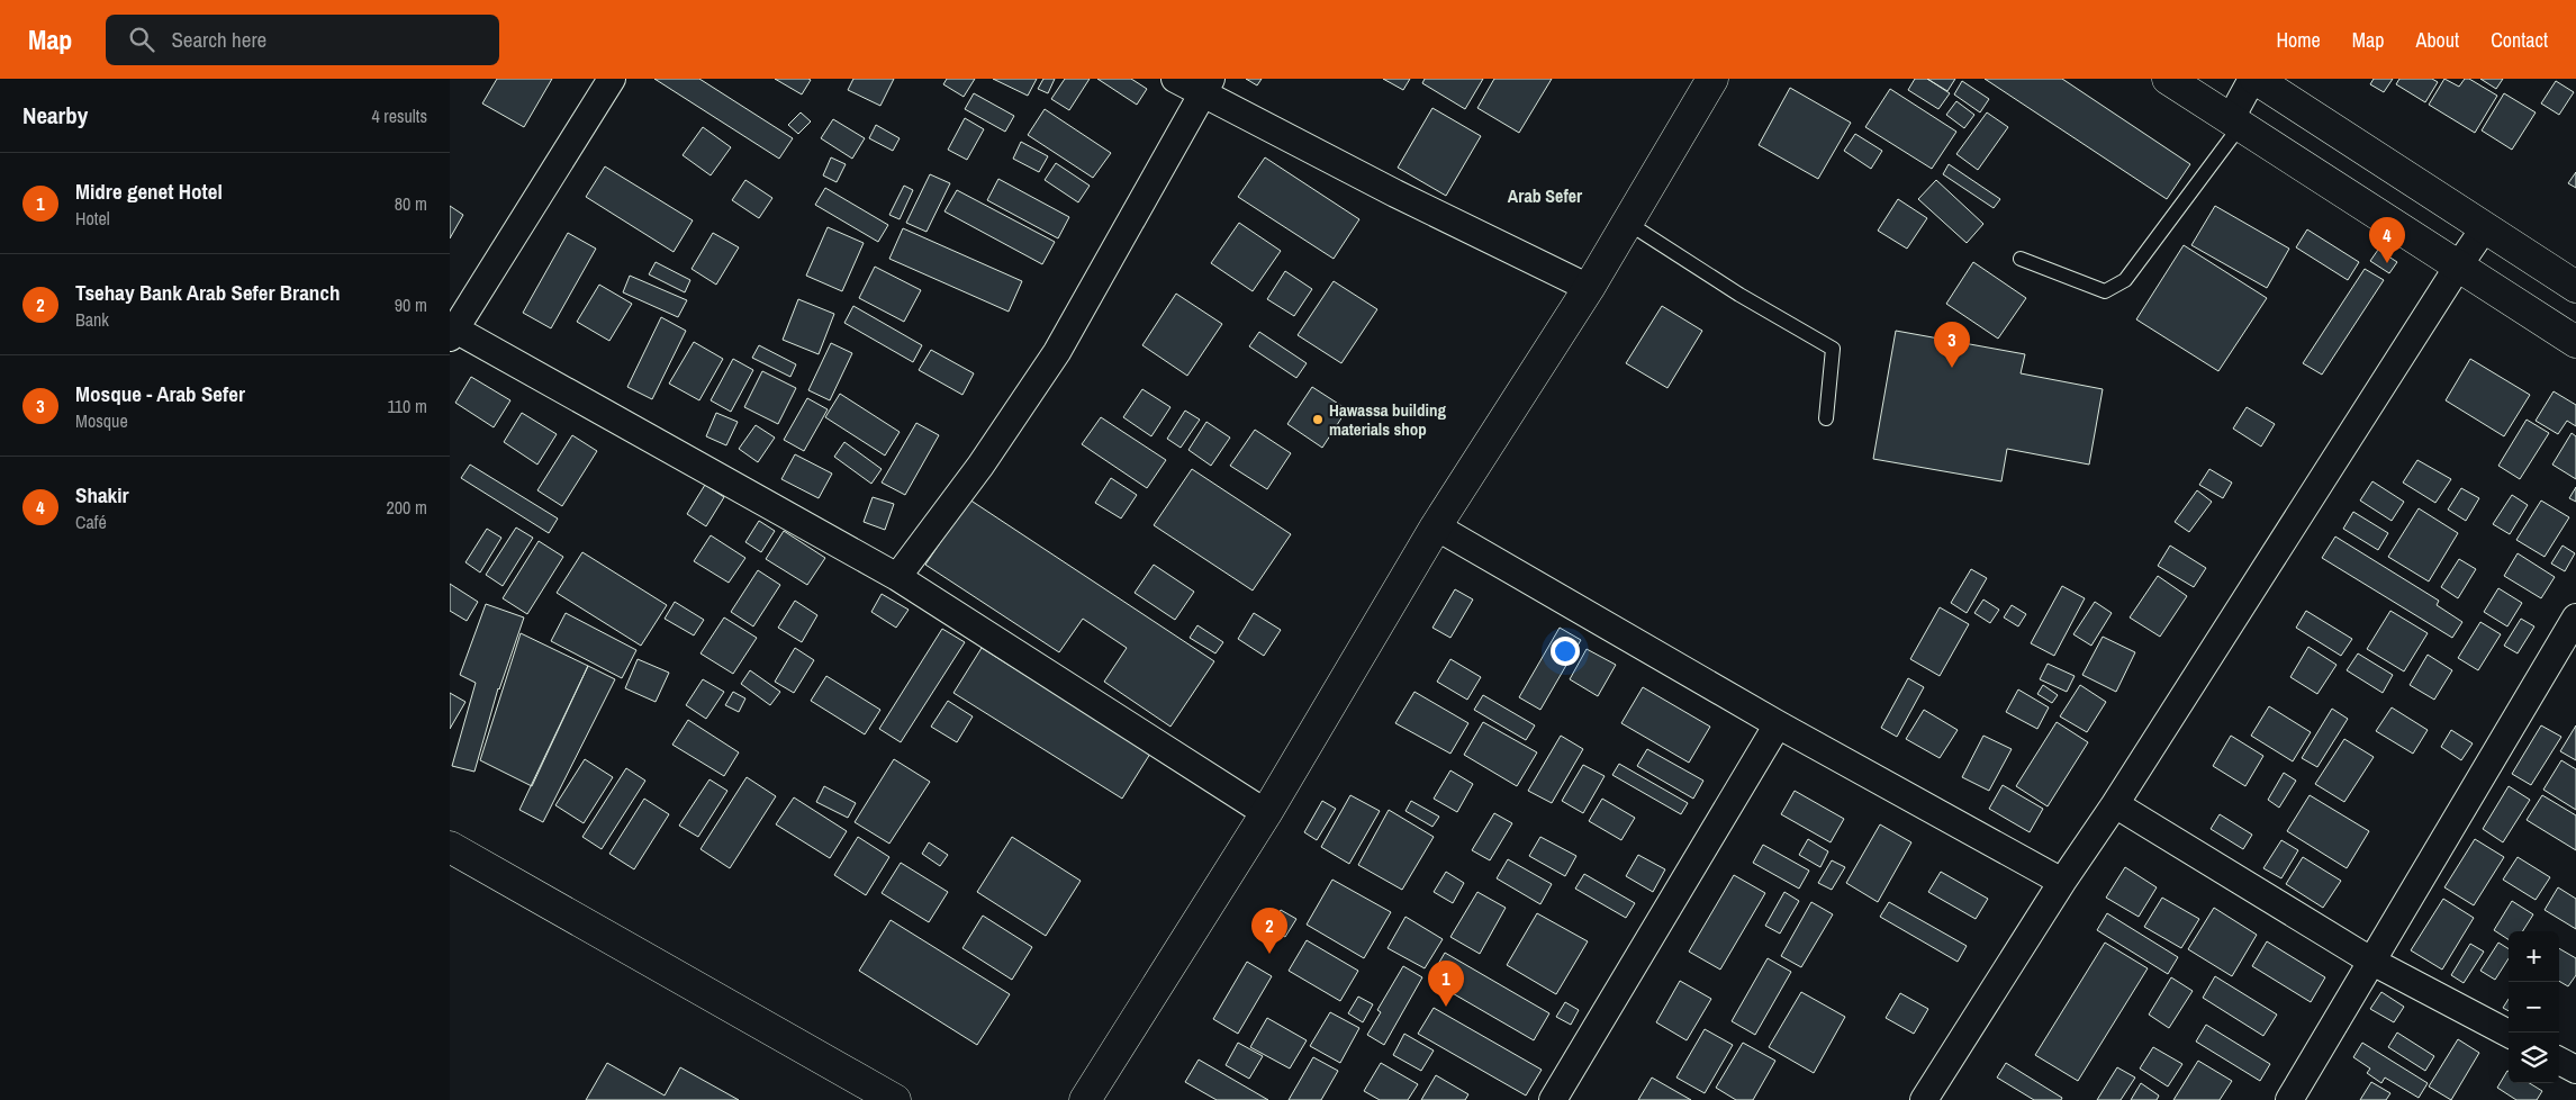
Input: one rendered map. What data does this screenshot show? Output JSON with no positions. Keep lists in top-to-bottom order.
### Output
{
  "districts": ["Arab Sefer"],
  "places": ["Hawassa building materials shop"],
  "page": {
    "header": "Map",
    "search": "Search here",
    "nav": [
      "Home",
      "Map",
      "About",
      "Contact"
    ],
    "heading": ["Nearby", "4 results"],
    "list": [
      {
        "mark": "1",
        "name": "Midre genet Hotel",
        "note": "Hotel",
        "value": "80 m"
      },
      {
        "mark": "2",
        "name": "Tsehay Bank Arab Sefer Branch",
        "note": "Bank",
        "value": "90 m"
      },
      {
        "mark": "3",
        "name": "Mosque - Arab Sefer",
        "note": "Mosque",
        "value": "110 m"
      },
      {
        "mark": "4",
        "name": "Shakir",
        "note": "Café",
        "value": "200 m"
      }
    ],
    "pins": [
      "4",
      "3",
      "2",
      "1"
    ],
    "map_buttons": ["+", "−"]
  }
}
